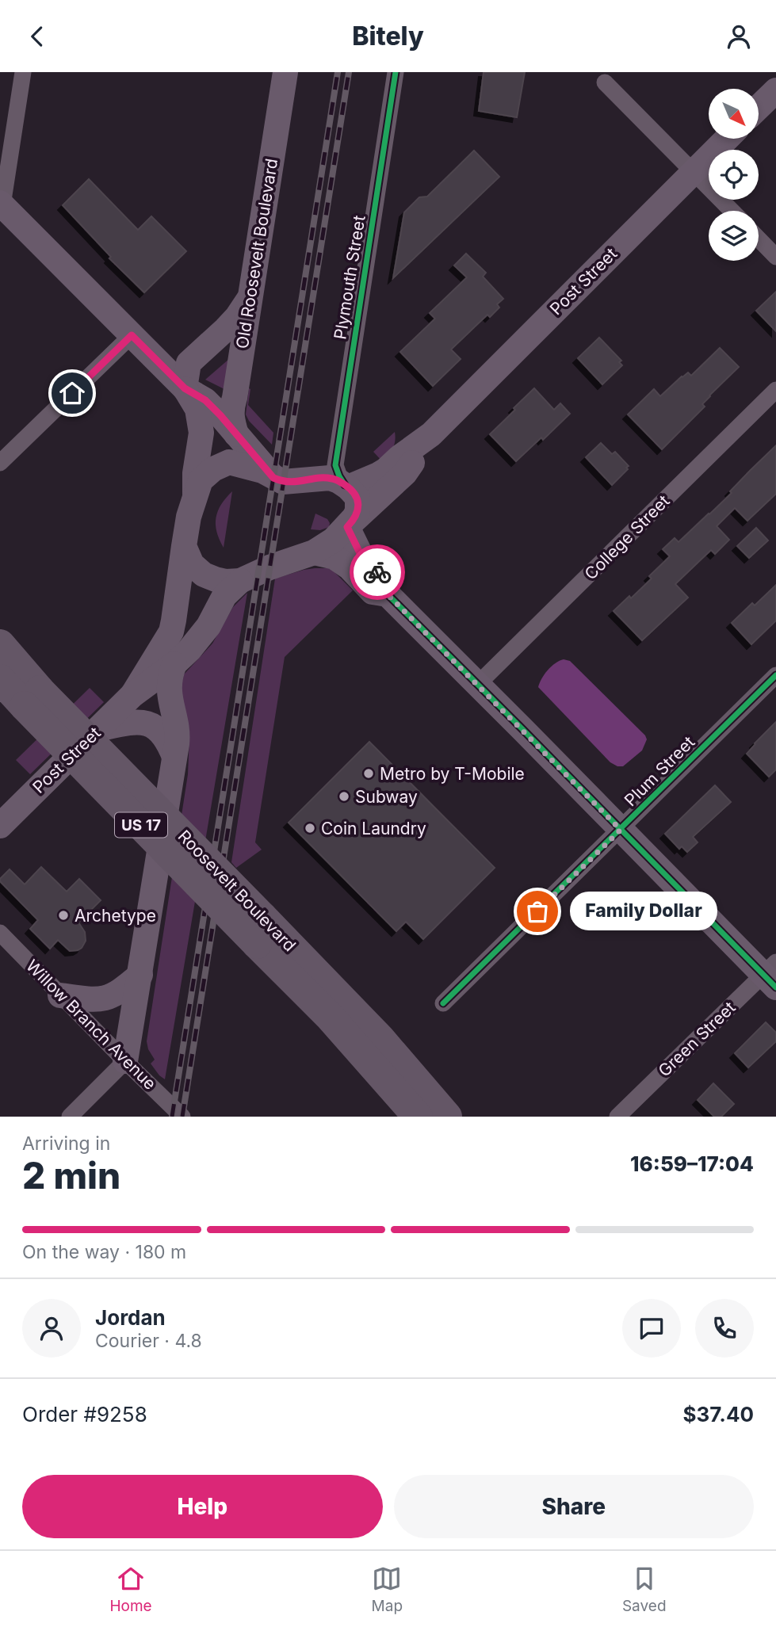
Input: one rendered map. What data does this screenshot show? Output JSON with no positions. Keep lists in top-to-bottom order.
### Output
{
  "streets": {
    "highway": ["US 17", "Roosevelt Boulevard"],
    "main road": ["Old Roosevelt Boulevard", "Post Street"],
    "street": [
      "Plymouth Street",
      "College Street",
      "Plum Street",
      "Willow Branch Avenue",
      "Green Street"
    ]
  },
  "crossings": [
    ["Plymouth Street", "Post Street"]
  ],
  "places": [
    "Metro by T-Mobile",
    "Subway",
    "Coin Laundry",
    "Family Dollar",
    "Archetype"
  ],
  "north": "bottom right",
  "page": {
    "header": "Bitely",
    "bubble": "Family Dollar",
    "heading": ["2 min", "Arriving in", "16:59–17:04"],
    "panel": [
      "Jordan",
      "Courier · 4.8",
      "Order #9258",
      "$37.40"
    ],
    "bar": "On the way · 180 m",
    "buttons": ["Help", "Share"],
    "tabs": ["Home", "Map", "Saved"]
  }
}
